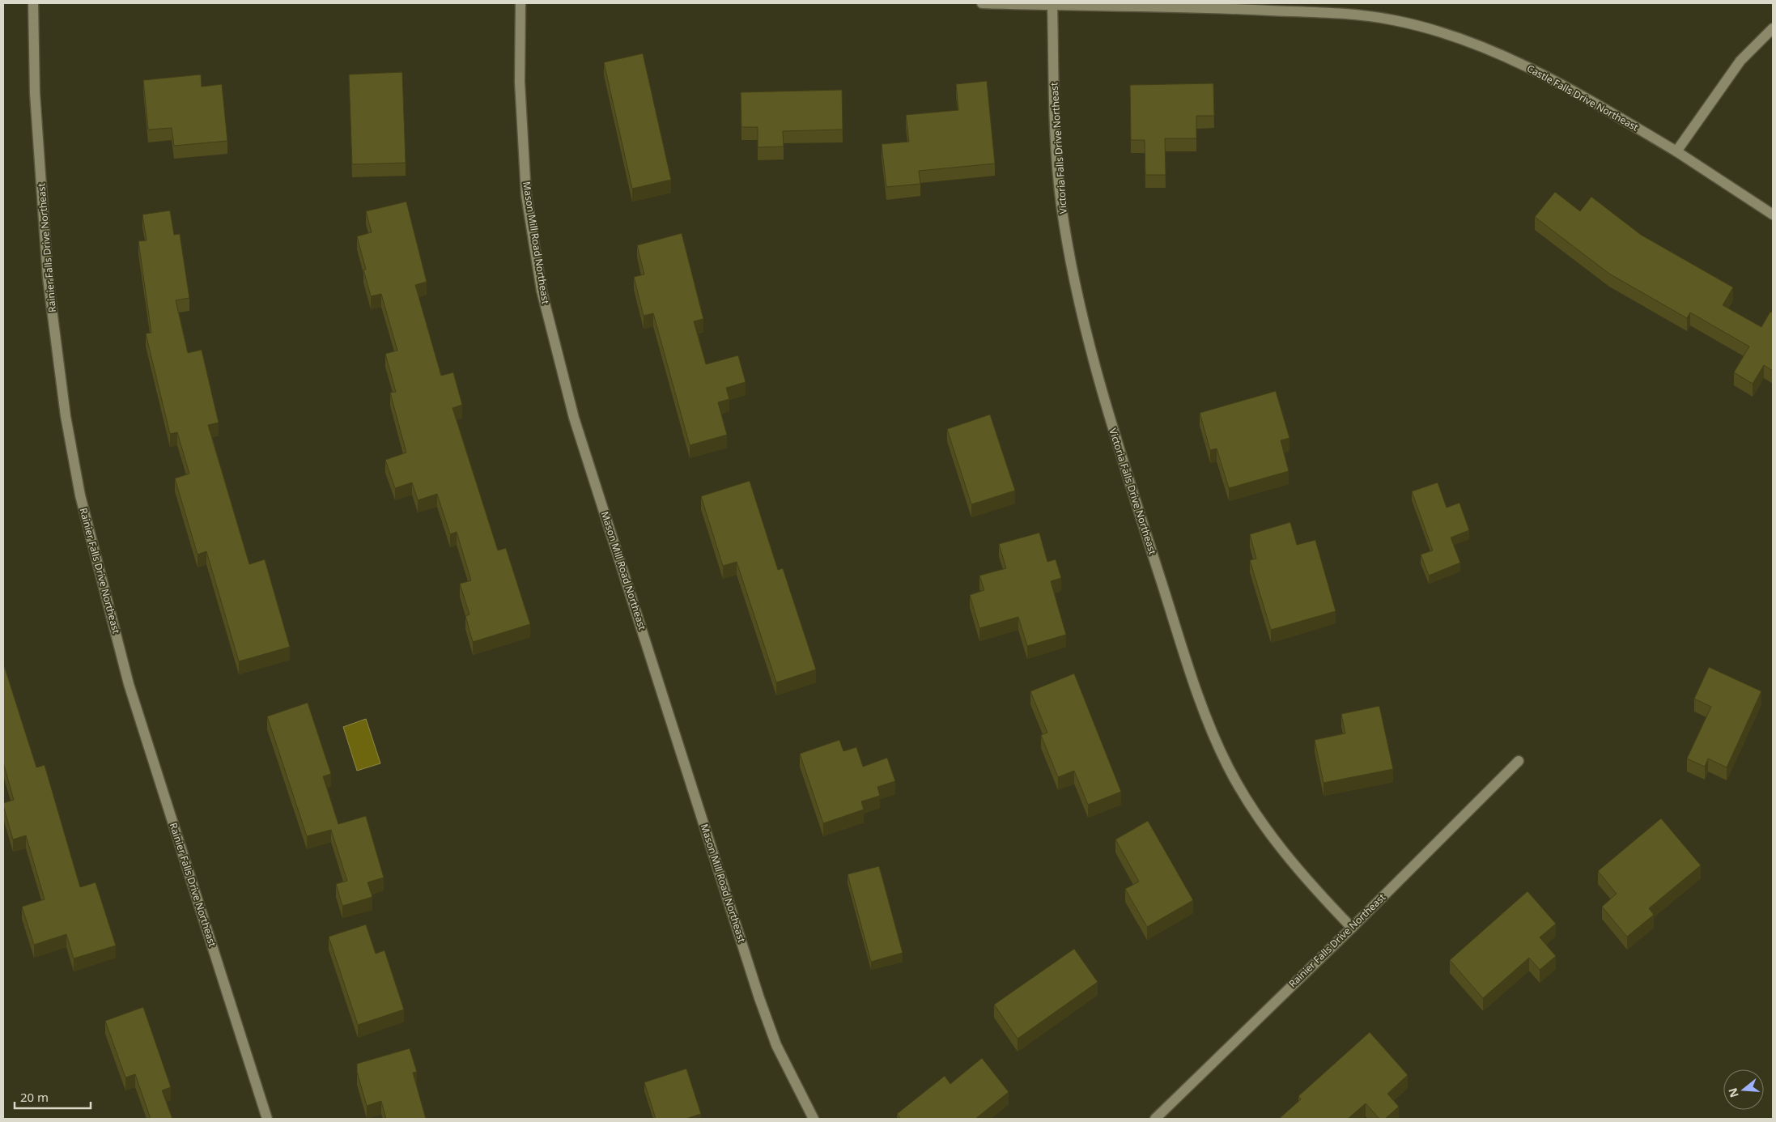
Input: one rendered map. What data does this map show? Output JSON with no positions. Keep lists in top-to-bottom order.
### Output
{
  "streets": {
    "street": [
      "Castle Falls Drive Northeast",
      "Victoria Falls Drive Northeast",
      "Mason Mill Road Northeast",
      "Rainier Falls Drive Northeast"
    ]
  },
  "crossings": [
    ["Castle Falls Drive Northeast", "Victoria Falls Drive Northeast"],
    ["Victoria Falls Drive Northeast", "Rainier Falls Drive Northeast"]
  ],
  "scale_bar": "20 m",
  "north": "left"
}
